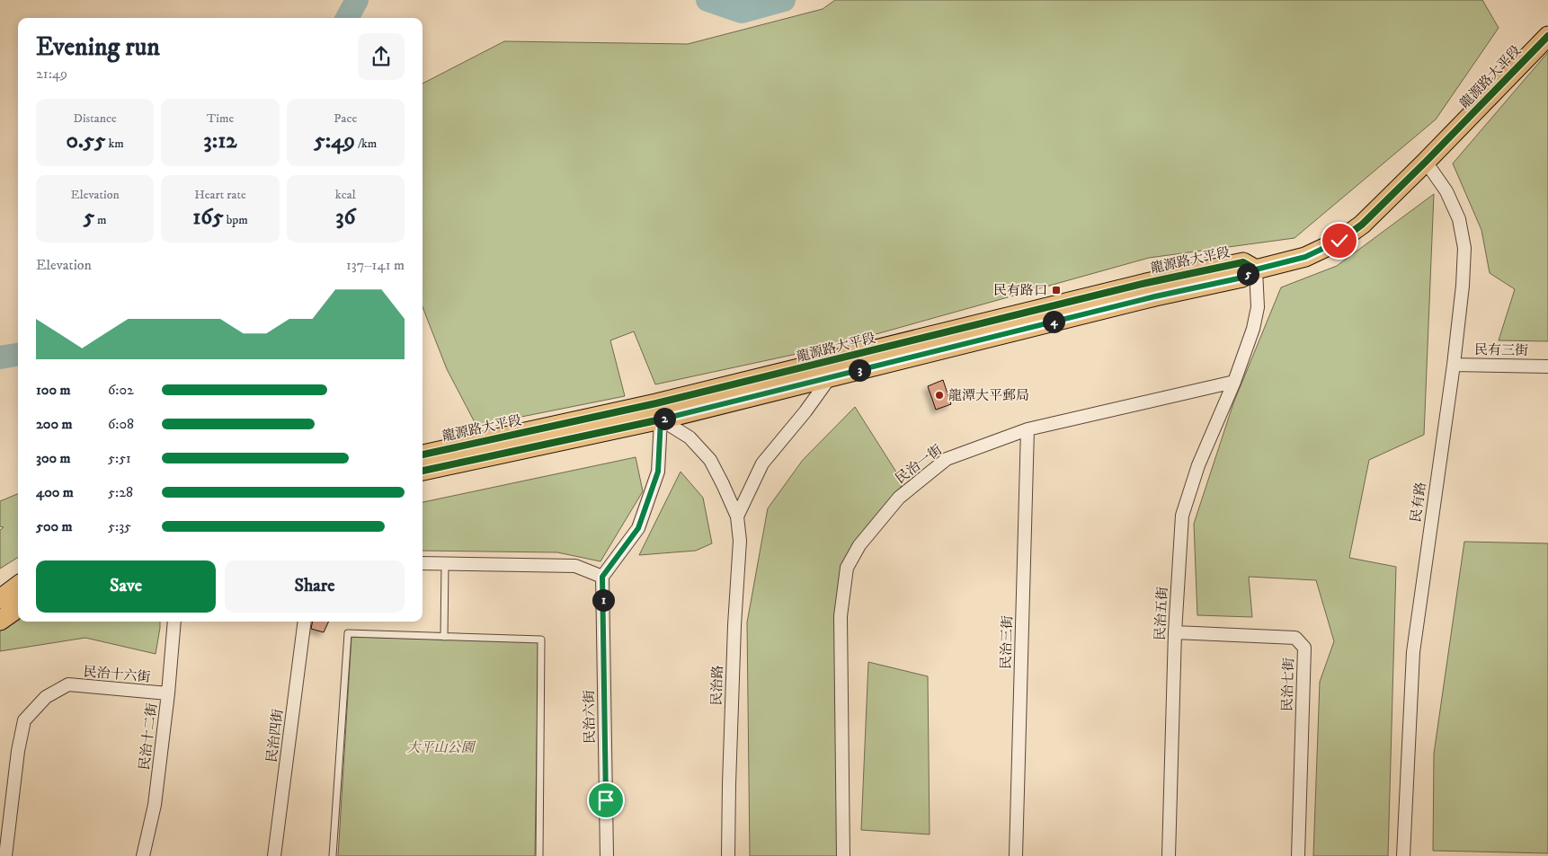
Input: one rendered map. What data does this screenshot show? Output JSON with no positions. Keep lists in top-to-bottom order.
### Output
{
  "streets": {
    "main road": ["龍源路大平段"],
    "street": [
      "民有三街",
      "民治一街",
      "民有路",
      "民治五街",
      "民治三街",
      "民治十六街",
      "民治七街",
      "民治路",
      "民治六街",
      "民治四街",
      "民治十二街"
    ]
  },
  "crossings": [
    ["龍源路大平段", "民有路"],
    ["民有三街", "民有路"],
    ["民治一街", "民治五街"],
    ["民治一街", "民治三街"],
    ["民治五街", "民治七街"],
    ["民治十六街", "民治十二街"]
  ],
  "parks": ["大平山公園"],
  "places": {
    "transit": ["民有路口"],
    "other": ["龍潭大平郵局"]
  },
  "page": {
    "heading": ["Evening run", "21:49"],
    "stats": [
      ["Distance", "0.55 km"],
      ["Time", "3:12"],
      ["Pace", "5:49 /km"],
      ["Elevation", "5 m"],
      ["Heart rate", "165 bpm"],
      ["kcal", "36"]
    ],
    "chart": ["Elevation", "137–141 m"],
    "pins": [
      "5",
      "4",
      "3",
      "2",
      "1"
    ],
    "list": [
      {
        "name": "100 m",
        "note": "6:02"
      },
      {
        "name": "200 m",
        "note": "6:08"
      },
      {
        "name": "300 m",
        "note": "5:51"
      },
      {
        "name": "400 m",
        "note": "5:28"
      },
      {
        "name": "500 m",
        "note": "5:35"
      }
    ],
    "buttons": ["Save", "Share"]
  }
}
